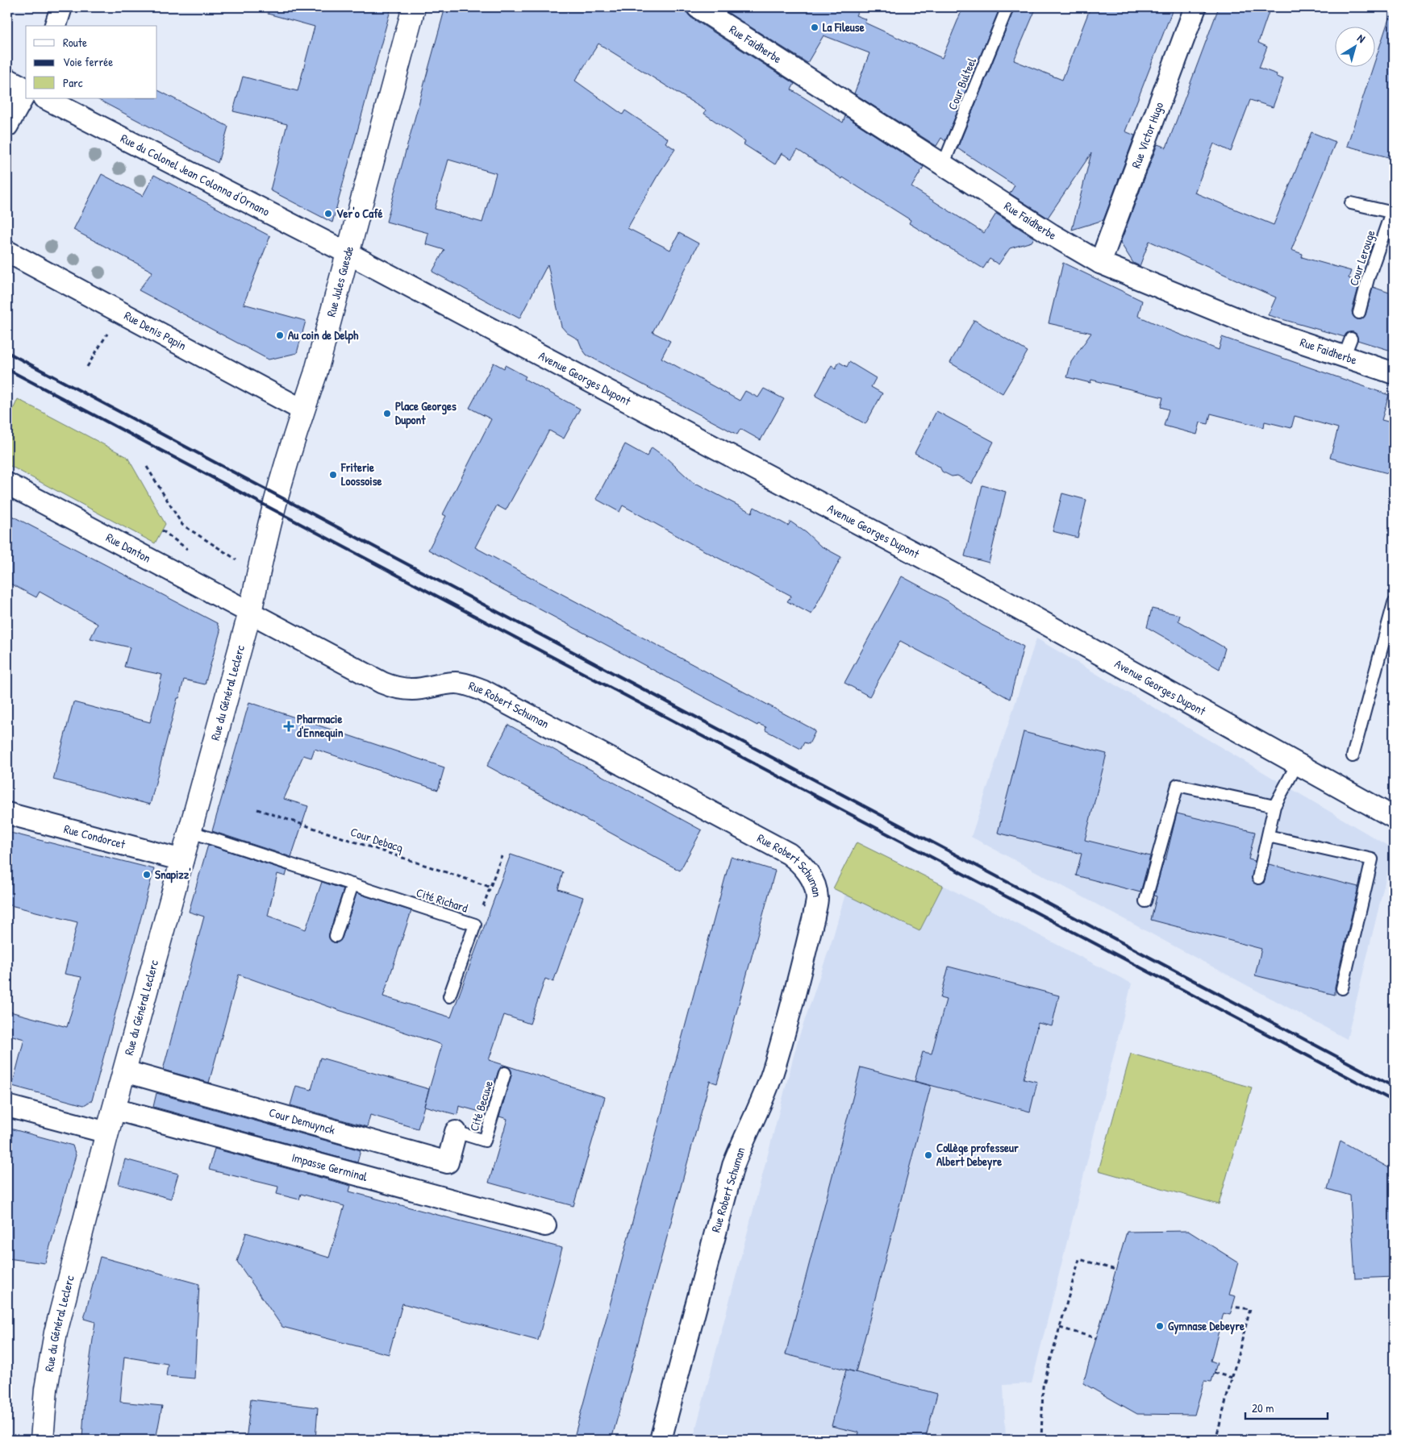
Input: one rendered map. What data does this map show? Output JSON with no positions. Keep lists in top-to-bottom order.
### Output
{
  "streets": {
    "street": [
      "Rue Faidherbe",
      "Rue Victor Hugo",
      "Rue du Colonel Jean Colonna d'Ornano",
      "Rue Jules Guesde",
      "Rue Denis Papin",
      "Avenue Georges Dupont",
      "Rue Danton",
      "Rue du Général Leclerc",
      "Rue Robert Schuman",
      "Rue Condorcet",
      "Cour Demuynck",
      "Impasse Germinal"
    ],
    "lane": [
      "Cour Bulteel",
      "Cour Lerouge",
      "Cité Richard",
      "Cité Becuwe"
    ],
    "path": ["Cour Debacq"]
  },
  "crossings": [
    ["Rue Faidherbe", "Cour Bulteel"],
    ["Rue Faidherbe", "Rue Victor Hugo"],
    ["Rue du Colonel Jean Colonna d'Ornano", "Rue Jules Guesde"],
    ["Rue du Colonel Jean Colonna d'Ornano", "Avenue Georges Dupont"],
    ["Rue Jules Guesde", "Rue Denis Papin"],
    ["Rue Jules Guesde", "Avenue Georges Dupont"],
    ["Rue Jules Guesde", "Rue du Général Leclerc"],
    ["Rue Danton", "Rue du Général Leclerc"],
    ["Rue Danton", "Rue Robert Schuman"],
    ["Rue du Général Leclerc", "Rue Robert Schuman"],
    ["Rue du Général Leclerc", "Rue Condorcet"],
    ["Rue du Général Leclerc", "Cité Richard"],
    ["Rue du Général Leclerc", "Cour Demuynck"],
    ["Rue du Général Leclerc", "Impasse Germinal"],
    ["Cité Becuwe", "Cour Demuynck"]
  ],
  "places": {
    "other": [
      "La Fileuse",
      "Ver'o Café",
      "Au coin de Delph",
      "Place Georges Dupont",
      "Friterie Loossoise",
      "Snapizz'",
      "Collège professeur Albert Debeyre",
      "Gymnase Debeyre"
    ],
    "health": ["Pharmacie d'Ennequin"]
  },
  "legend": ["Route", "Voie ferrée", "Parc"],
  "scale_bar": "20 m",
  "north": "top right"
}
